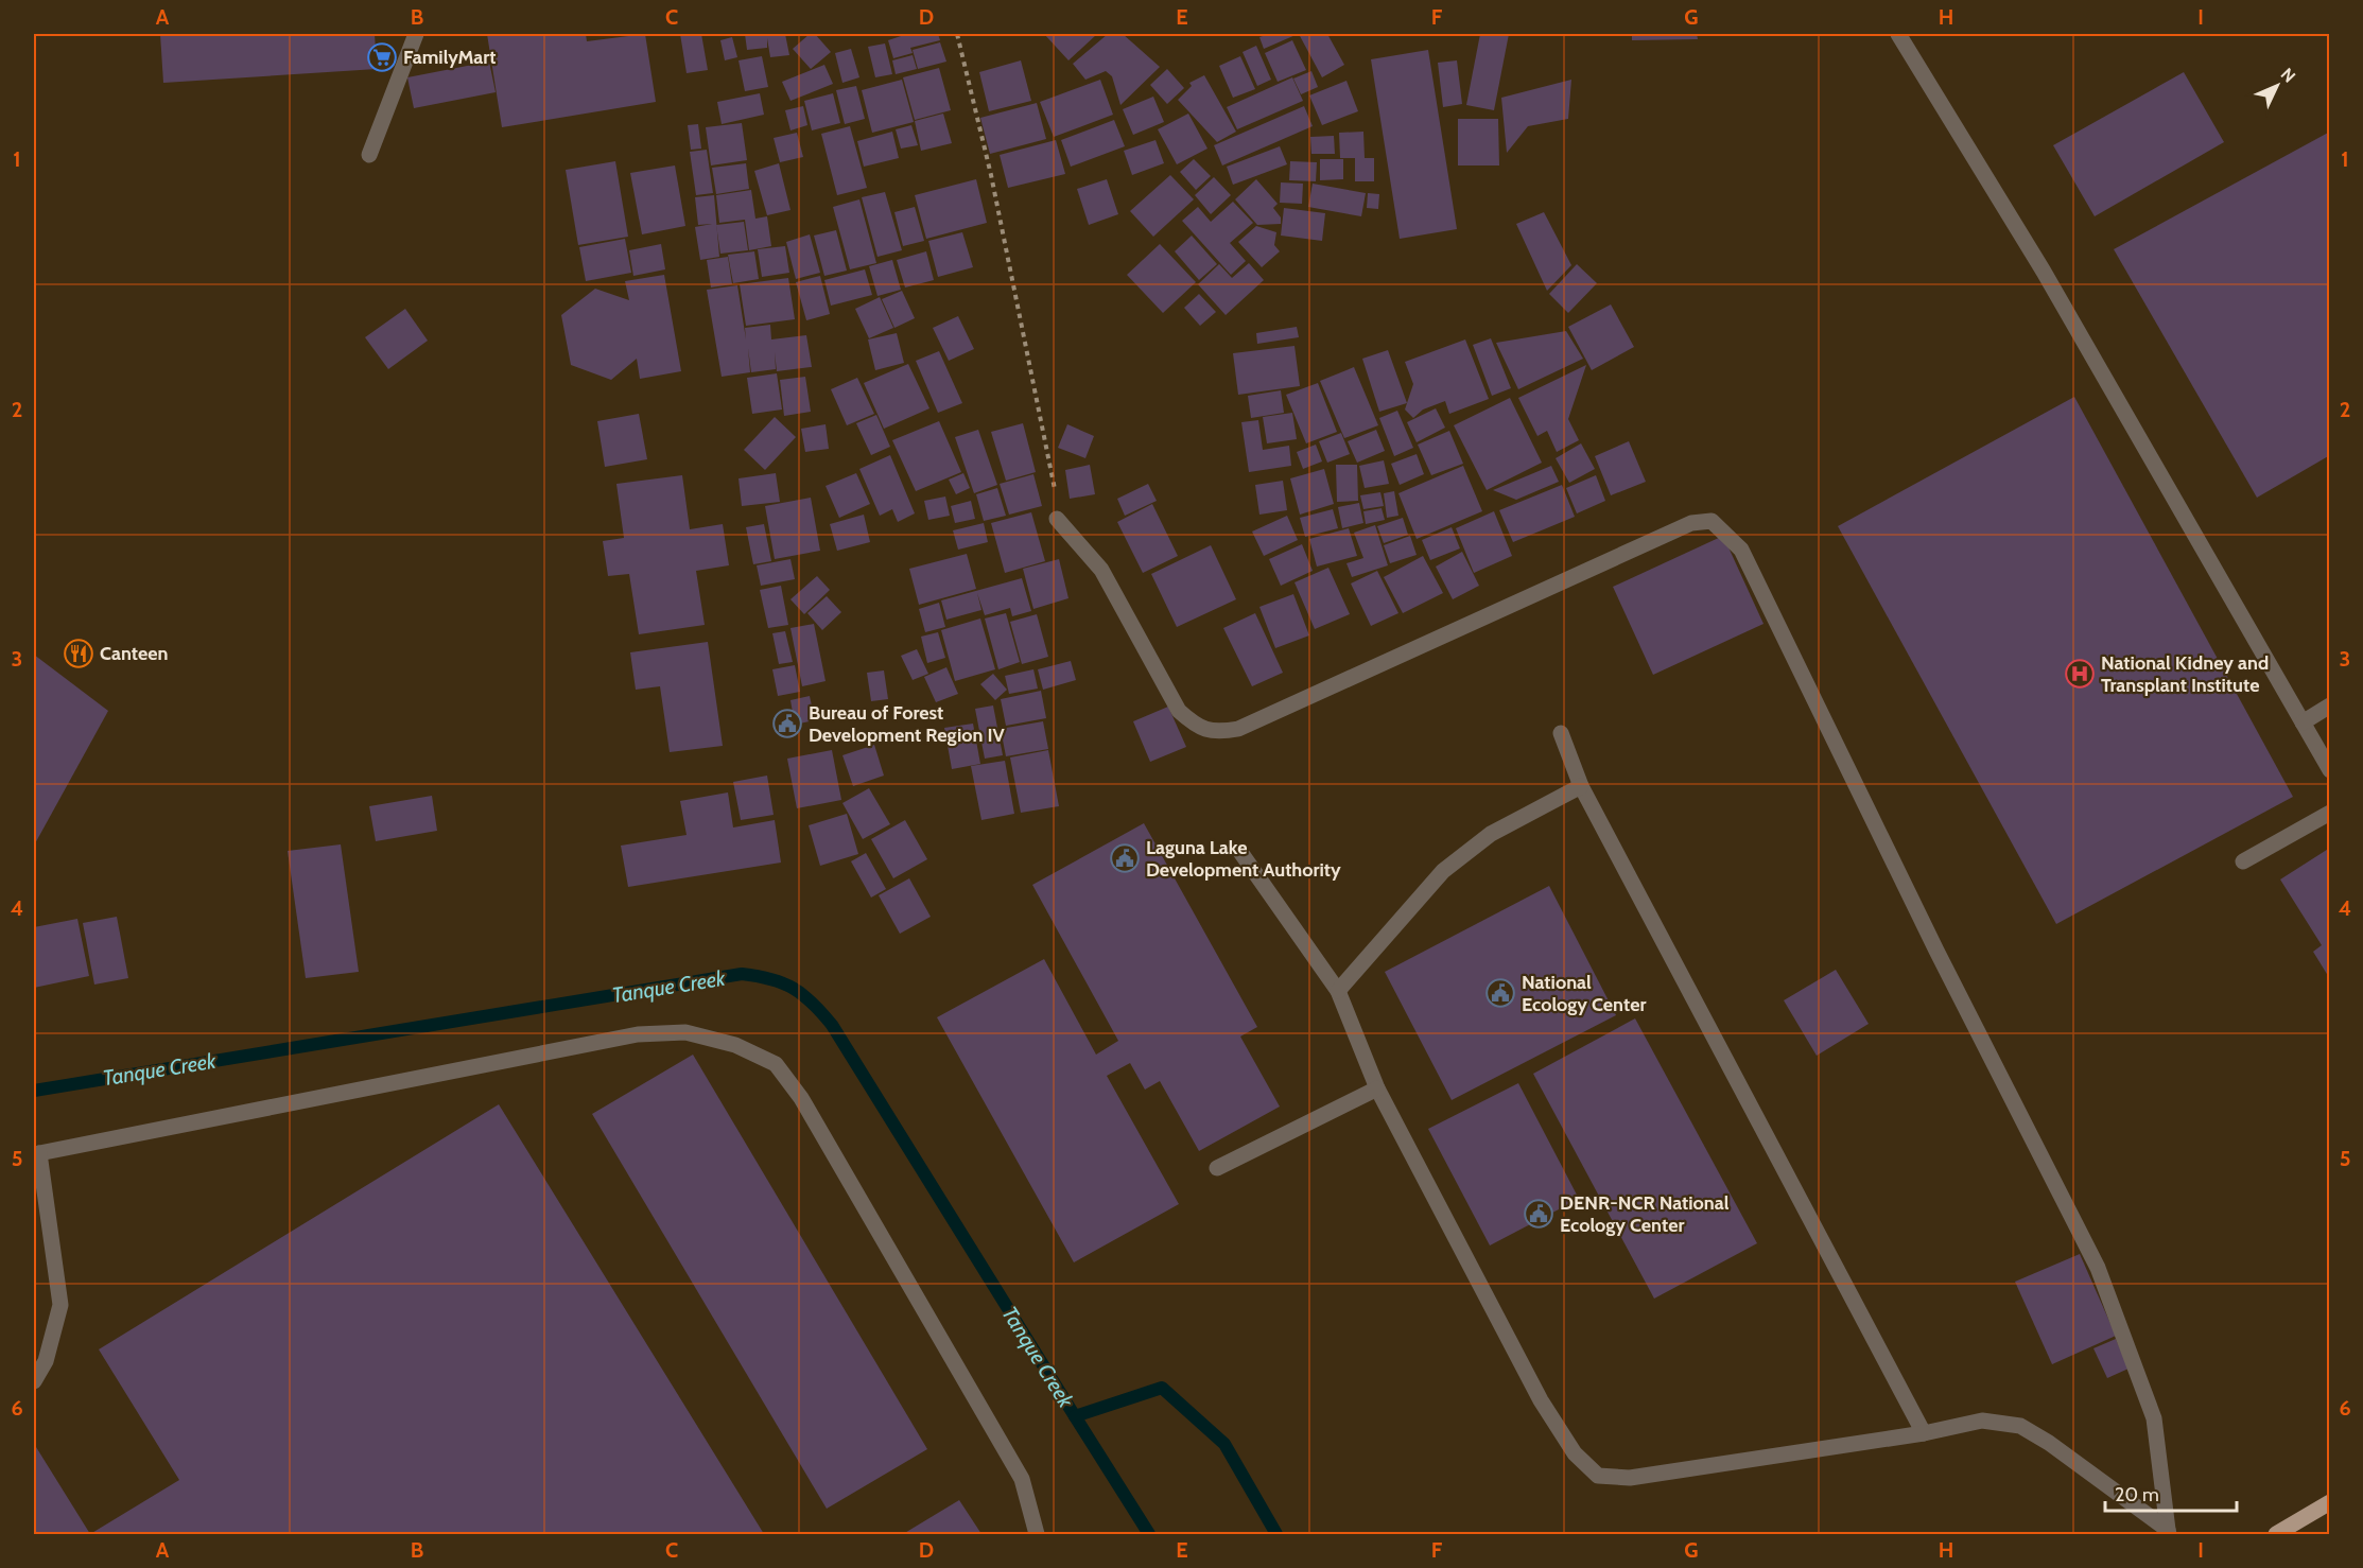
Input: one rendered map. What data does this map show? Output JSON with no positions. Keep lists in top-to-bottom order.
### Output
{
  "water": ["Tanque Creek"],
  "places": {
    "supermarket": ["FamilyMart"],
    "restaurant": ["Canteen"],
    "hospital": ["National Kidney and Transplant Institute"],
    "public building": [
      "Bureau of Forest Development Region IV",
      "Laguna Lake Development Authority",
      "National Ecology Center",
      "DENR-NCR National Ecology Center"
    ]
  },
  "scale_bar": "20 m",
  "north": "top right",
  "grid": {
    "columns": [
      "A",
      "B",
      "C",
      "D",
      "E",
      "F",
      "G",
      "H",
      "I"
    ],
    "rows": [
      "1",
      "2",
      "3",
      "4",
      "5",
      "6"
    ]
  }
}
